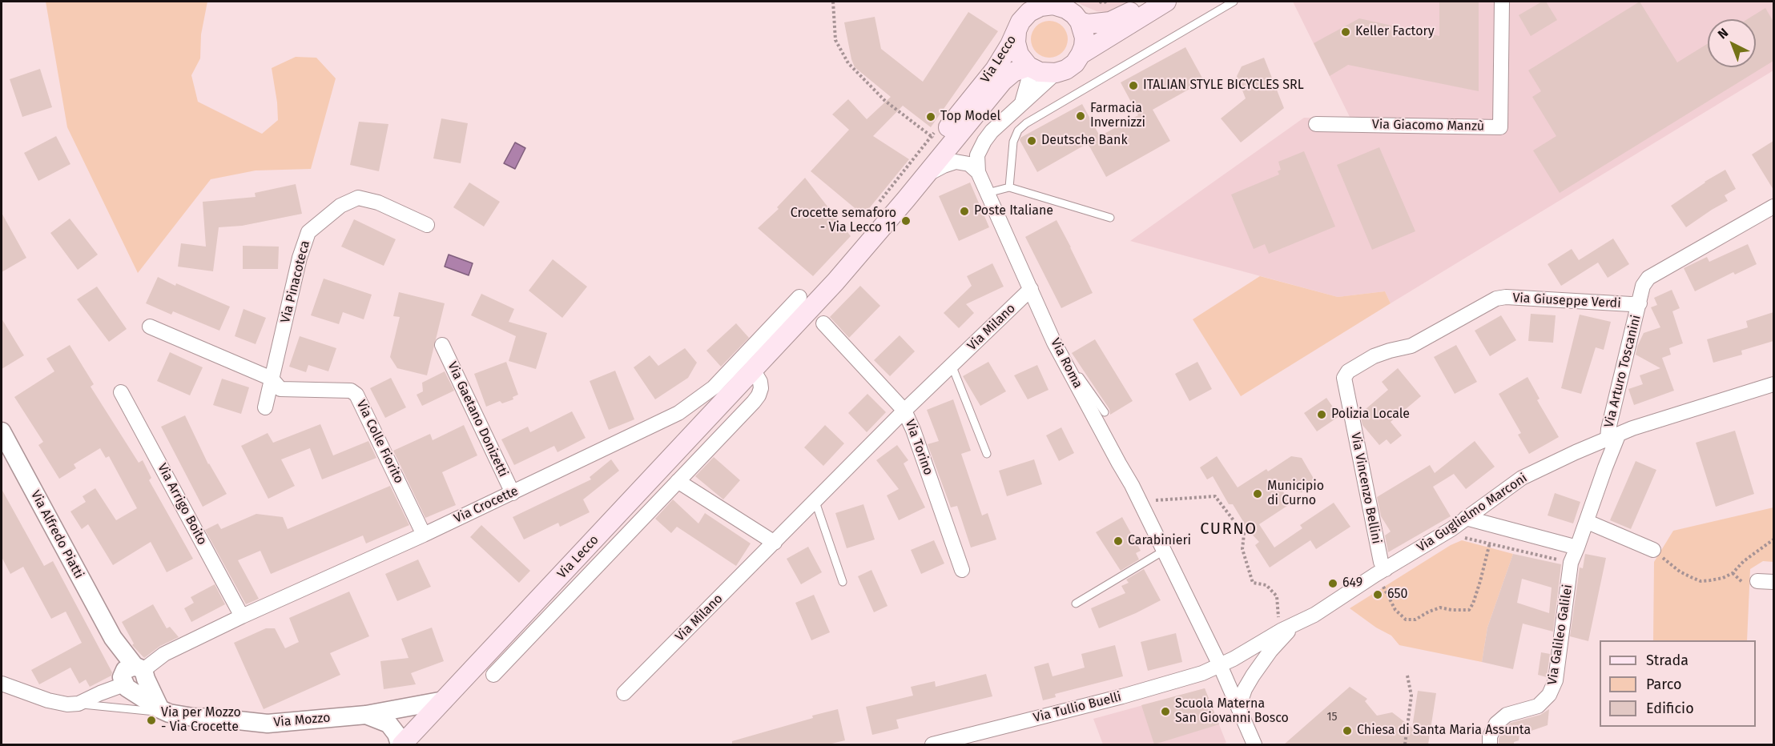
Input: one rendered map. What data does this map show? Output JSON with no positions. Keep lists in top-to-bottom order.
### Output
{
  "streets": {
    "main road": ["Via Lecco"],
    "street": [
      "Via Giacomo Manzù",
      "Via Pinacoteca",
      "Via Giuseppe Verdi",
      "Via Milano",
      "Via Roma",
      "Via Arturo Toscanini",
      "Via Gaetano Donizetti",
      "Via Colle Fiorito",
      "Via Torino",
      "Via Vincenzo Bellini",
      "Via Arrigo Boito",
      "Via Crocette",
      "Via Guglielmo Marconi",
      "Via Alfredo Piatti",
      "Via Galileo Galilei",
      "Via Tullio Buelli",
      "Via Mozzo"
    ]
  },
  "crossings": [
    ["Via Lecco", "Via Mozzo"],
    ["Via Pinacoteca", "Via Colle Fiorito"],
    ["Via Giuseppe Verdi", "Via Arturo Toscanini"],
    ["Via Giuseppe Verdi", "Via Vincenzo Bellini"],
    ["Via Milano", "Via Roma"],
    ["Via Milano", "Via Torino"],
    ["Via Roma", "Via Guglielmo Marconi"],
    ["Via Roma", "Via Tullio Buelli"],
    ["Via Arturo Toscanini", "Via Guglielmo Marconi"],
    ["Via Arturo Toscanini", "Via Galileo Galilei"],
    ["Via Gaetano Donizetti", "Via Crocette"],
    ["Via Colle Fiorito", "Via Crocette"],
    ["Via Vincenzo Bellini", "Via Guglielmo Marconi"],
    ["Via Arrigo Boito", "Via Crocette"],
    ["Via Crocette", "Via Alfredo Piatti"],
    ["Via Crocette", "Via Mozzo"],
    ["Via Guglielmo Marconi", "Via Tullio Buelli"],
    ["Via Alfredo Piatti", "Via Mozzo"]
  ],
  "districts": ["CURNO"],
  "places": [
    "Keller Factory",
    "ITALIAN STYLE BICYCLES SRL",
    "Farmacia Invernizzi",
    "Top Model",
    "Deutsche Bank",
    "Poste Italiane",
    "Crocette semaforo - Via Lecco 11",
    "Polizia Locale",
    "Municipio di Curno",
    "Carabinieri",
    "649",
    "650",
    "Scuola Materna San Giovanni Bosco",
    "Via per Mozzo - Via Crocette",
    "Chiesa di Santa Maria Assunta"
  ],
  "house_numbers": ["15"],
  "legend": ["Strada", "Parco", "Edificio"],
  "north": "top left"
}
